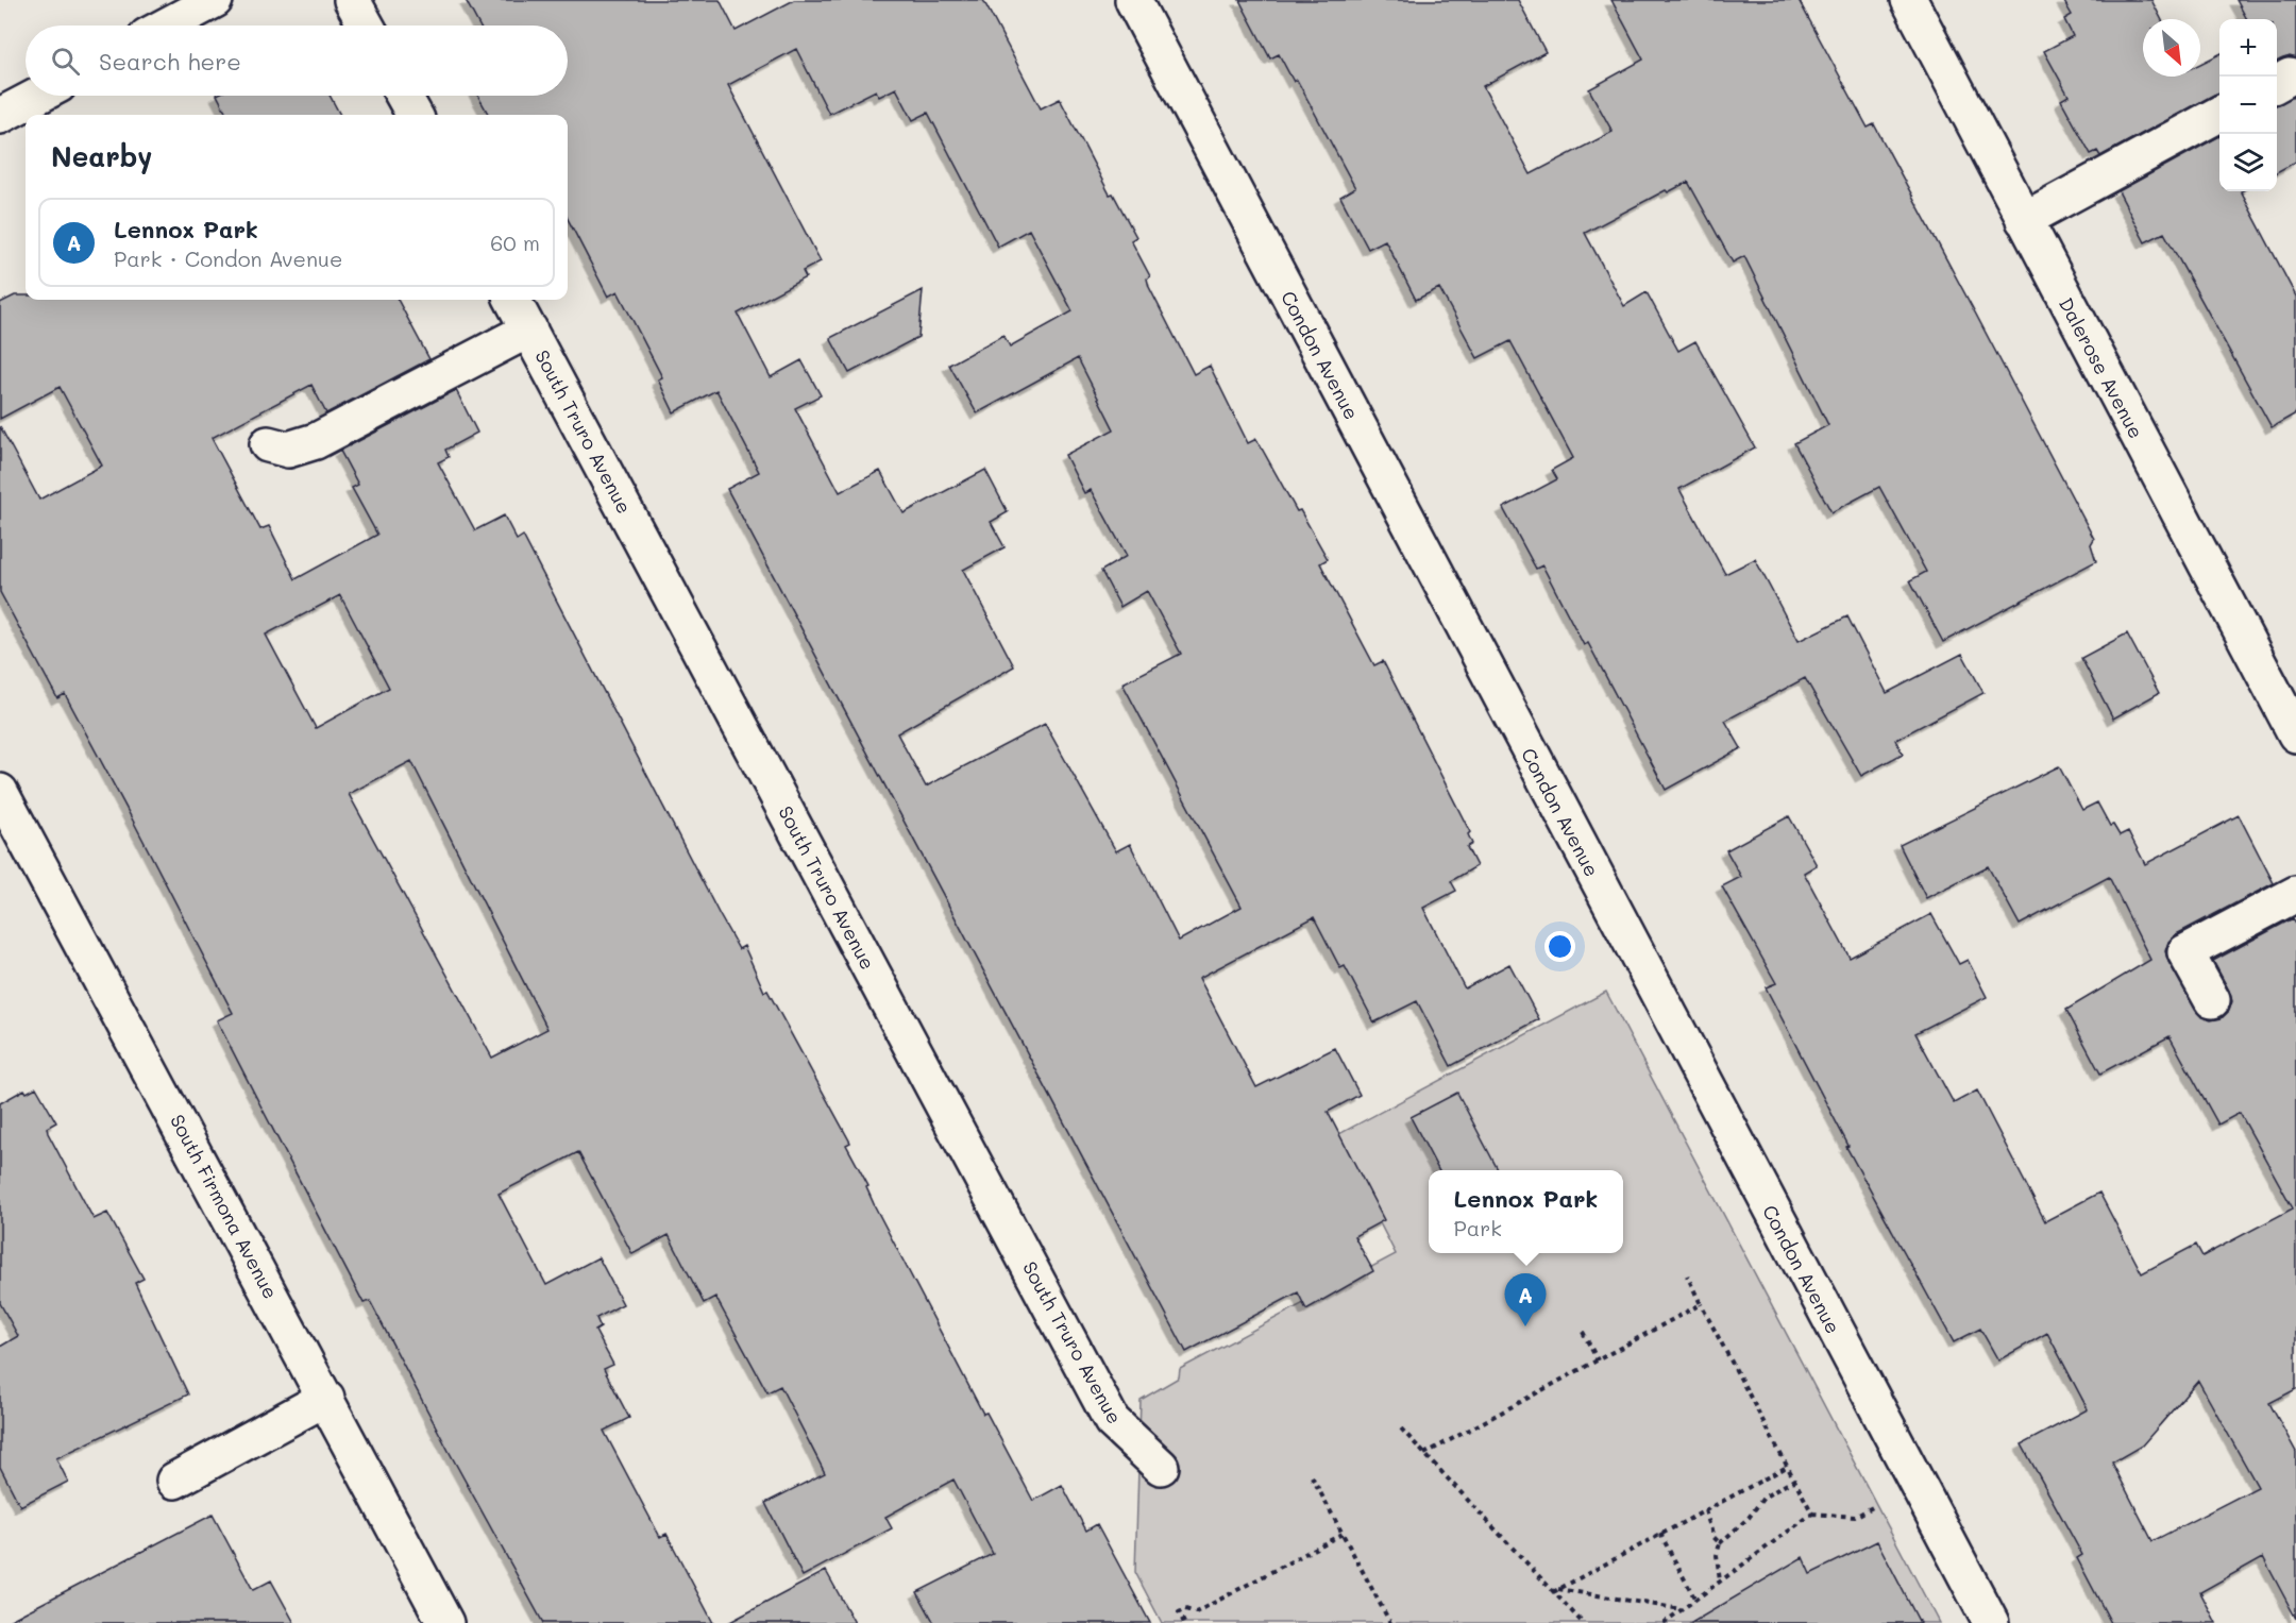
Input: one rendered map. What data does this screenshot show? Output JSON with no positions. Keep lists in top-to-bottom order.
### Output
{
  "streets": {
    "street": [
      "Condon Avenue",
      "Dalerose Avenue",
      "South Truro Avenue",
      "South Firmona Avenue"
    ]
  },
  "north": "bottom right",
  "page": {
    "map_buttons": ["+", "−"],
    "search": "Search here",
    "heading": "Nearby",
    "list": [
      {
        "mark": "A",
        "name": "Lennox Park",
        "note": "Park · Condon Avenue",
        "value": "60 m"
      }
    ],
    "popup": ["Lennox Park", "Park"],
    "pins": "A"
  }
}
